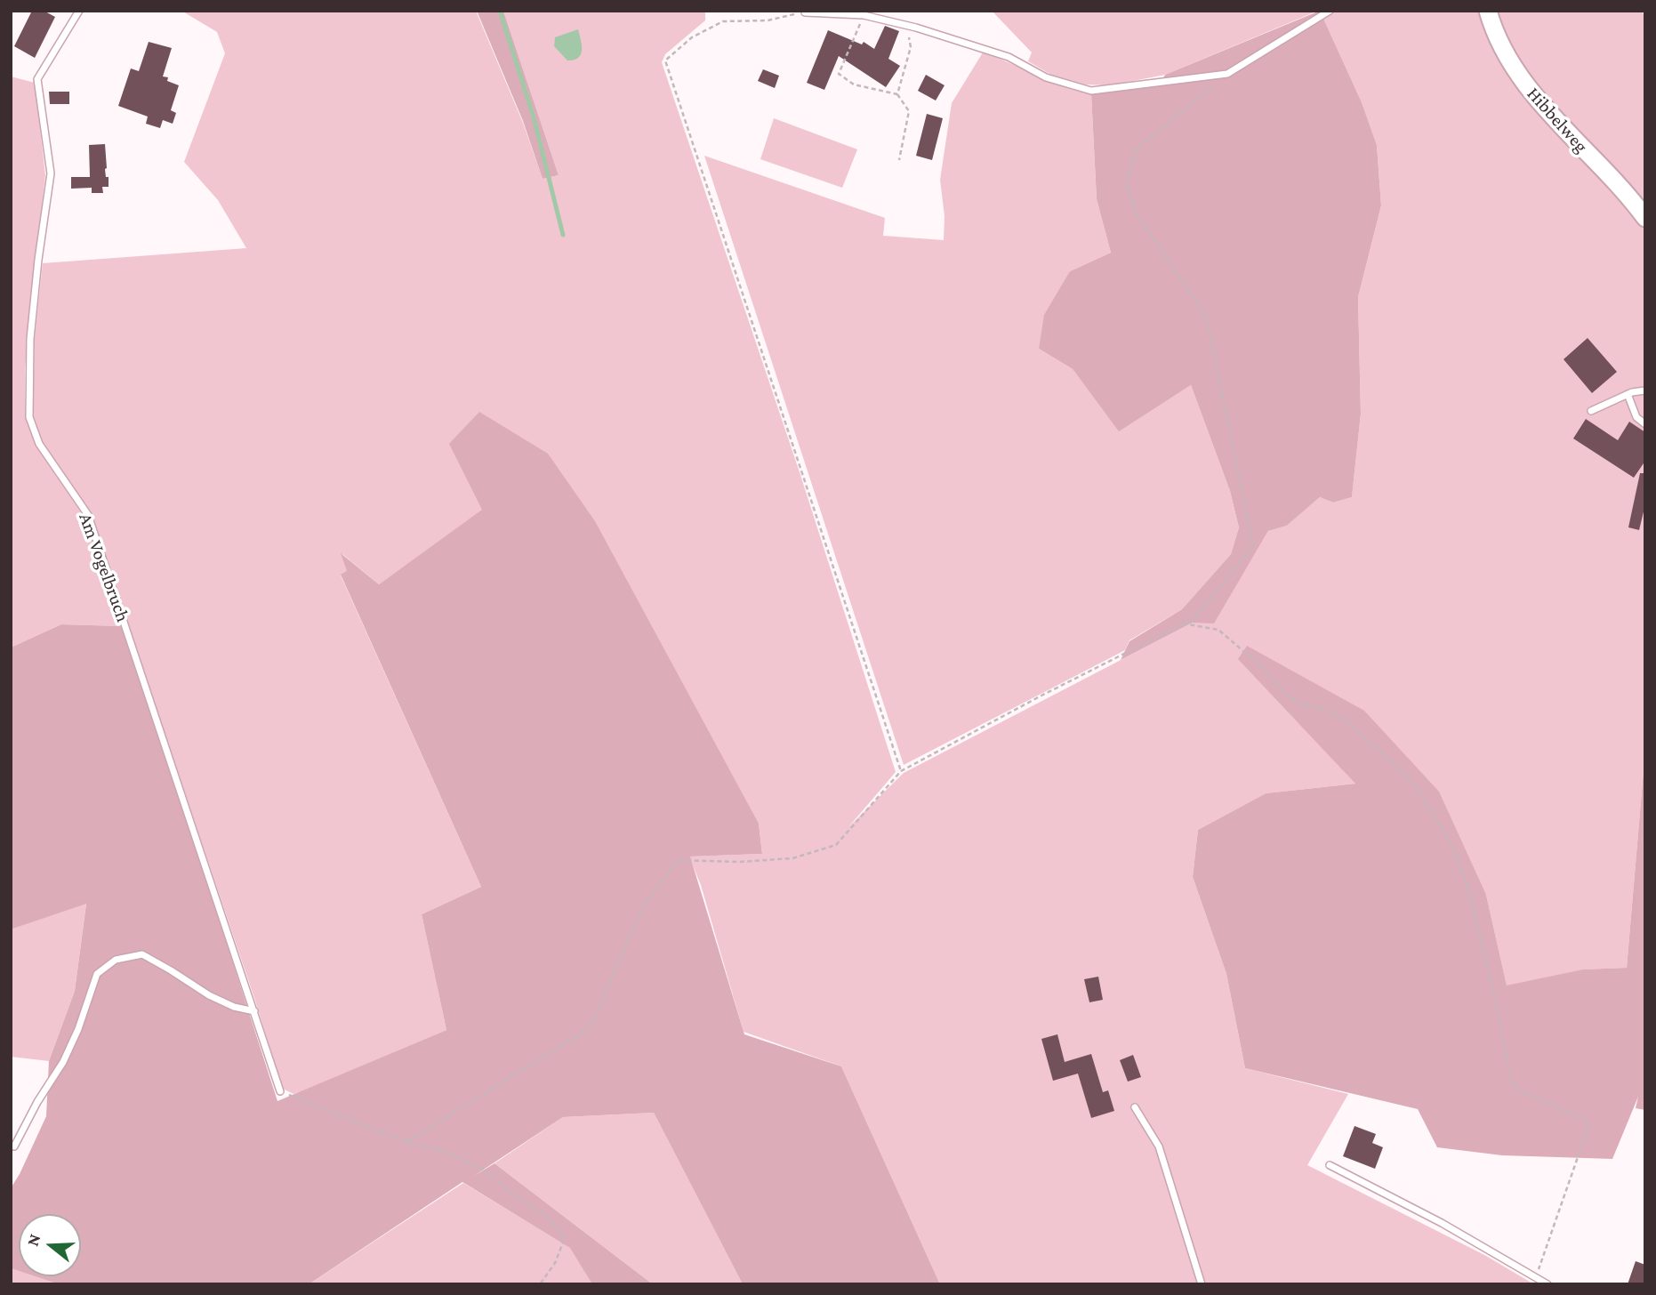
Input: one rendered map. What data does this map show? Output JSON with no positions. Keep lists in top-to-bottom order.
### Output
{
  "streets": {
    "street": ["Hibbelweg"],
    "lane": ["Am Vogelbruch"]
  },
  "north": "left"
}
